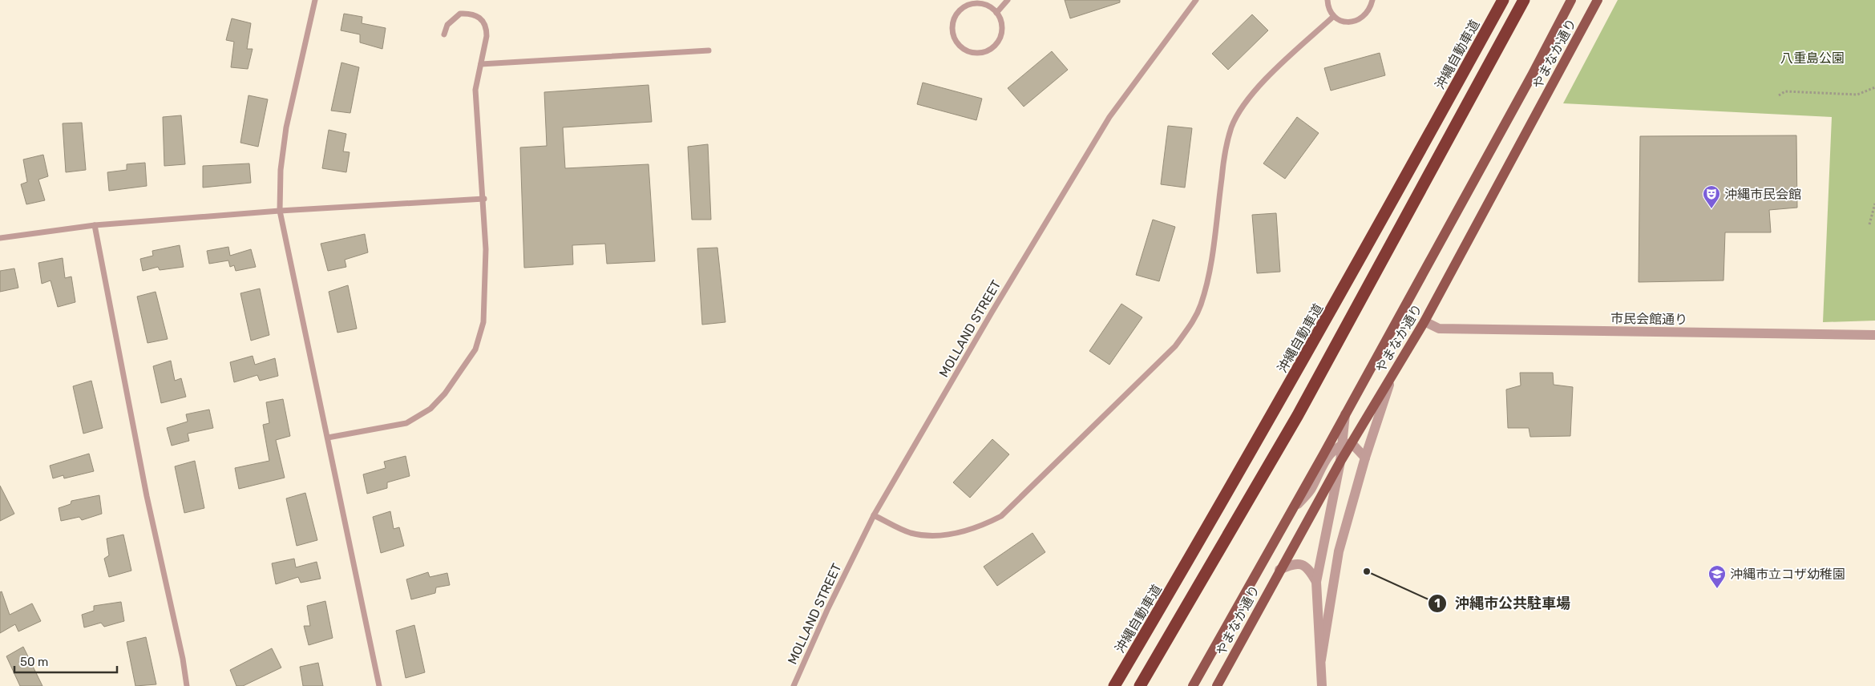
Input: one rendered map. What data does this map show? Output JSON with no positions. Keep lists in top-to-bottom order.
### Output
{
  "streets": {
    "highway": ["沖縄自動車道"],
    "main road": ["やまなか通り"],
    "street": ["市民会館通り"],
    "lane": ["MOLLAND STREET"]
  },
  "crossings": [
    ["やまなか通り", "市民会館通り"]
  ],
  "parks": ["八重島公園"],
  "places": {
    "theatre": ["沖縄市民会館"],
    "other": ["沖縄市公共駐車場"],
    "school or university": ["沖縄市立コザ幼稚園"]
  },
  "scale_bar": "50 m"
}
